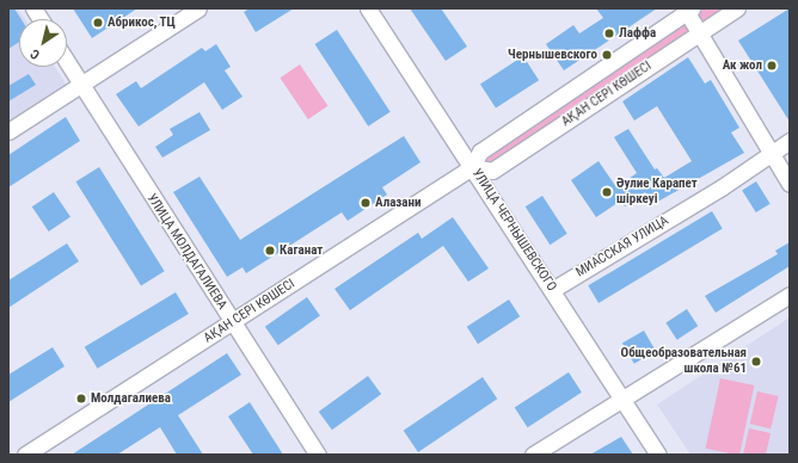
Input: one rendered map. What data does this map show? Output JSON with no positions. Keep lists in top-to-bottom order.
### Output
{
  "streets": {
    "street": [
      "АҚАН СЕРІ КӨШЕСІ",
      "УЛИЦА ЧЕРНЫШЕВСКОГО",
      "МИАССКАЯ УЛИЦА",
      "УЛИЦА МОЛДАГАЛИЕВА"
    ]
  },
  "crossings": [
    ["АҚАН СЕРІ КӨШЕСІ", "УЛИЦА ЧЕРНЫШЕВСКОГО"],
    ["АҚАН СЕРІ КӨШЕСІ", "УЛИЦА МОЛДАГАЛИЕВА"],
    ["УЛИЦА ЧЕРНЫШЕВСКОГО", "МИАССКАЯ УЛИЦА"]
  ],
  "places": [
    "Абрикос, ТЦ",
    "Лаффа",
    "Чернышевского",
    "Ак жол",
    "Әулие Карапет шіркеуі",
    "Алазани",
    "Каганат",
    "Общеобразовательная школа №61",
    "Молдагалиева"
  ],
  "north": "bottom left"
}
